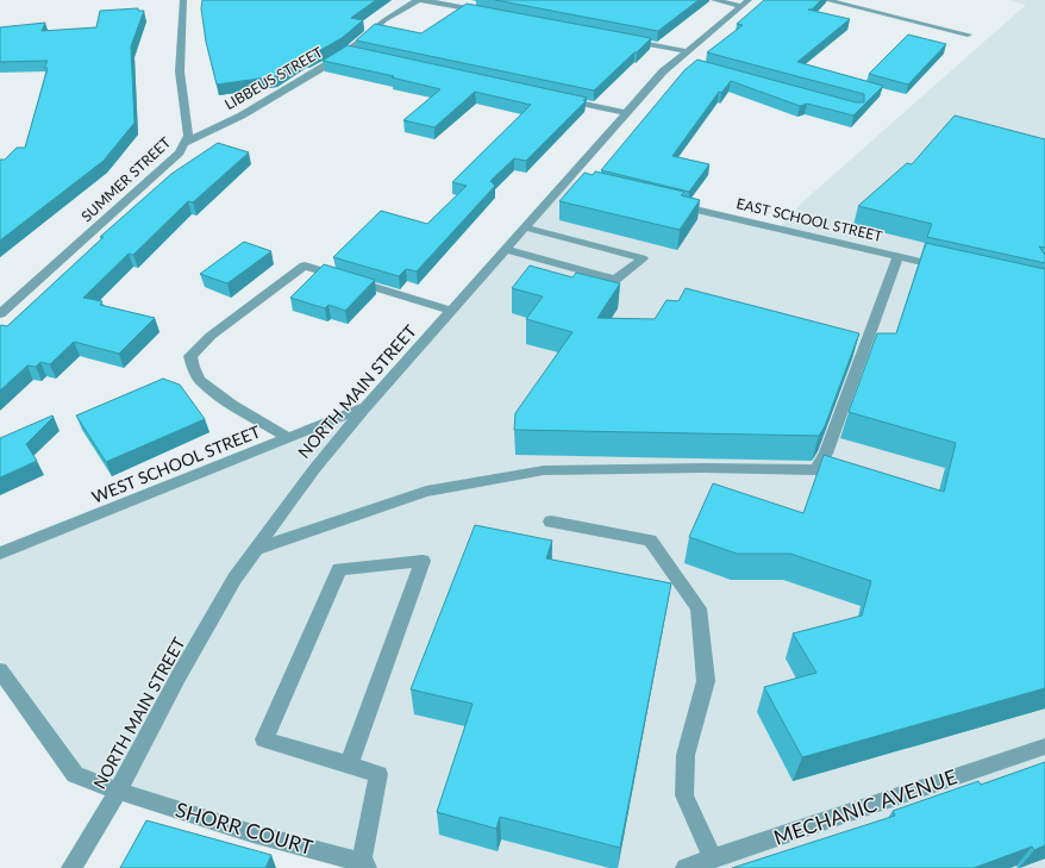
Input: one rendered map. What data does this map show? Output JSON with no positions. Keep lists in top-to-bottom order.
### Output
{
  "streets": {
    "street": [
      "LIBBEUS STREET",
      "SUMMER STREET",
      "EAST SCHOOL STREET",
      "NORTH MAIN STREET",
      "WEST SCHOOL STREET",
      "MECHANIC AVENUE",
      "SHORR COURT"
    ]
  },
  "crossings": [
    ["LIBBEUS STREET", "SUMMER STREET"],
    ["NORTH MAIN STREET", "WEST SCHOOL STREET"],
    ["NORTH MAIN STREET", "SHORR COURT"]
  ]
}
